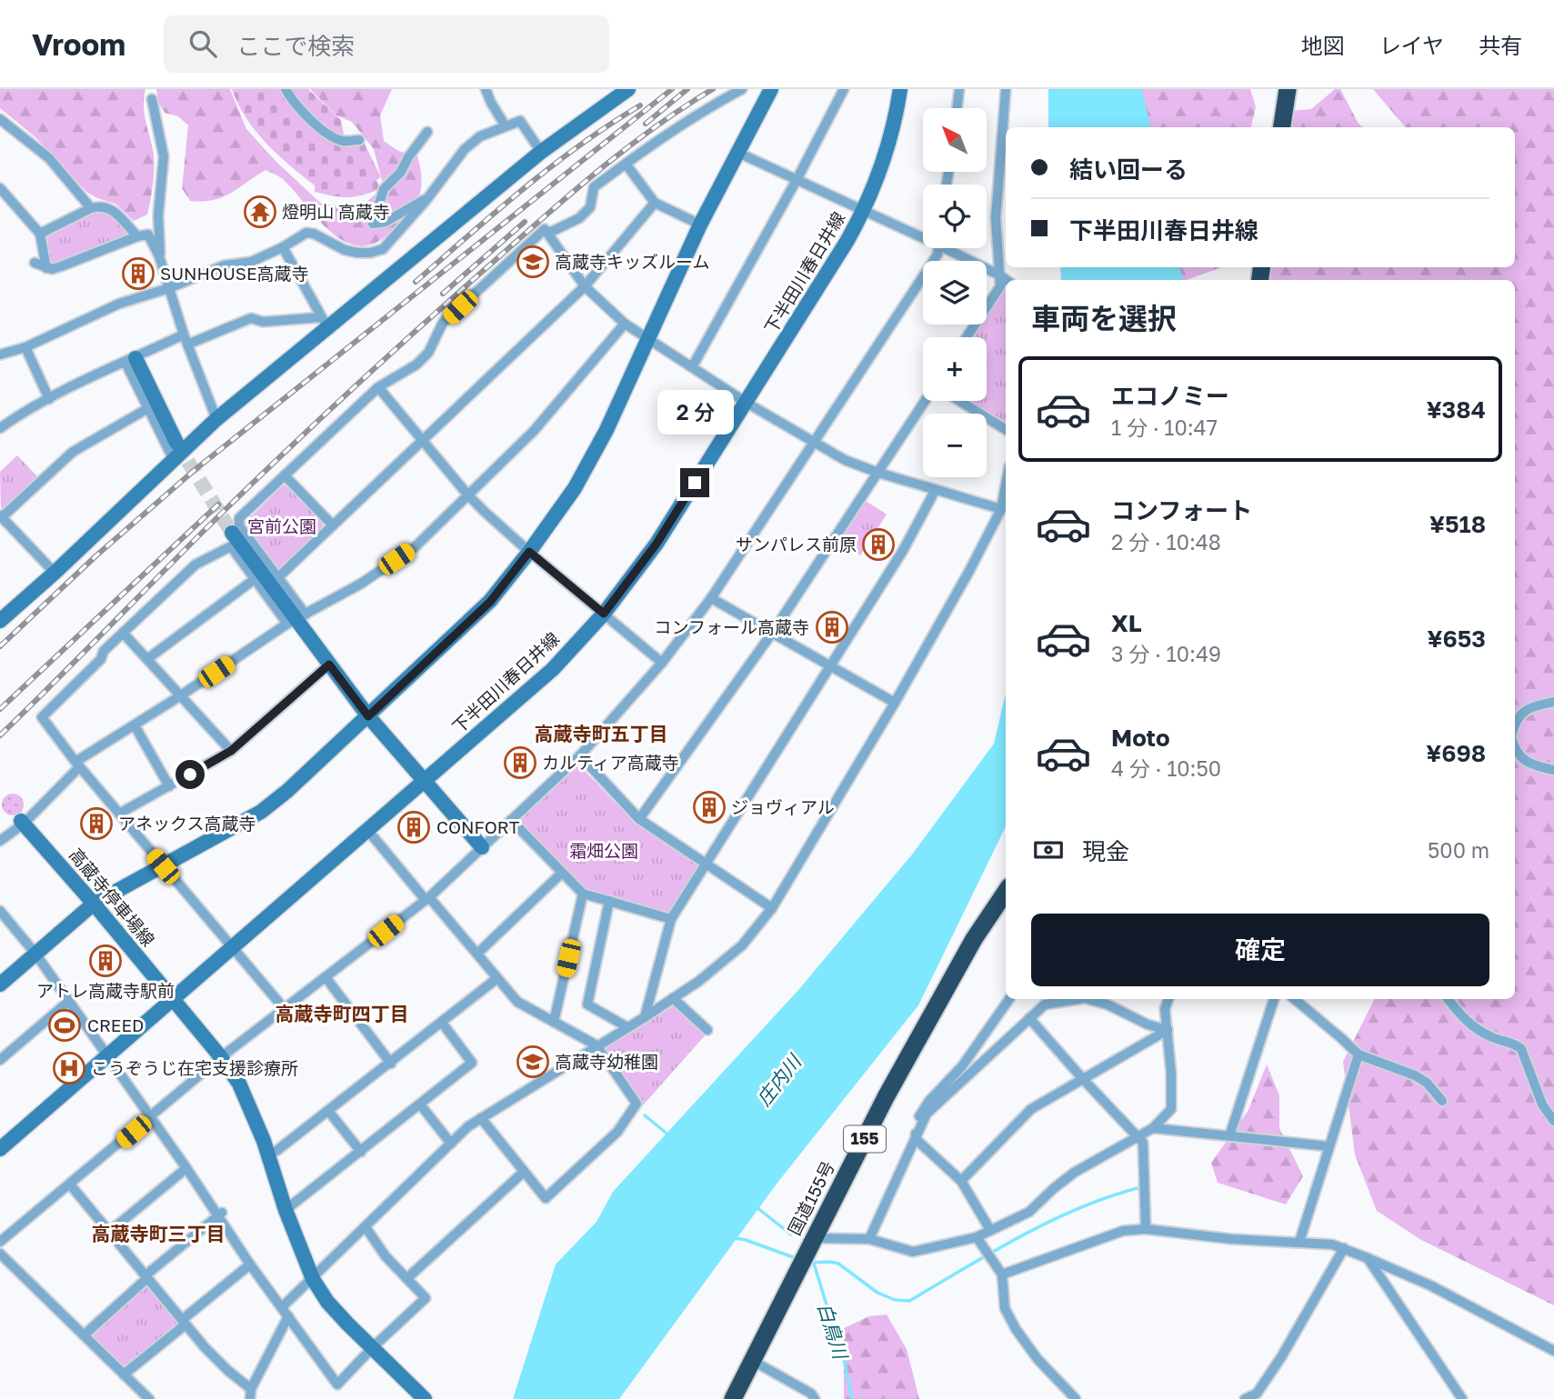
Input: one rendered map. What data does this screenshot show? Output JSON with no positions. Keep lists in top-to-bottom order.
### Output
{
  "streets": {
    "highway": ["155", "国道155号"],
    "street": ["下半田川春日井線", "高蔵寺停車場線"]
  },
  "crossings": [
    ["下半田川春日井線", "高蔵寺停車場線"]
  ],
  "districts": ["高蔵寺町五丁目", "高蔵寺町四丁目", "高蔵寺町三丁目"],
  "water": ["庄内川", "白鳥川"],
  "parks": ["宮前公園", "霜畑公園"],
  "places": {
    "temple": ["燈明山 高蔵寺"],
    "school or university": ["高蔵寺キッズルーム", "高蔵寺幼稚園"],
    "building": [
      "SUNHOUSE高蔵寺",
      "サンパレス前原",
      "コンフォール高蔵寺",
      "カルティア高蔵寺",
      "ジョヴィアル",
      "アネックス高蔵寺",
      "CONFORT",
      "アトレ高蔵寺駅前"
    ],
    "sports": ["CREED"],
    "hospital": ["こうぞうじ在宅支援診療所"]
  },
  "north": "top left",
  "page": {
    "header": "Vroom",
    "search": "ここで検索",
    "nav": ["地図", "レイヤ", "共有"],
    "map_buttons": ["+", "−"],
    "banner": ["結い回ーる", "下半田川春日井線"],
    "heading": "車両を選択",
    "list": [
      {
        "name": "エコノミー",
        "note": "1 分 · 10:47",
        "value": "¥384"
      },
      {
        "name": "コンフォート",
        "note": "2 分 · 10:48",
        "value": "¥518"
      },
      {
        "name": "XL",
        "note": "3 分 · 10:49",
        "value": "¥653"
      },
      {
        "name": "Moto",
        "note": "4 分 · 10:50",
        "value": "¥698"
      }
    ],
    "bubble": "2 分",
    "pay": ["現金", "500 m"],
    "buttons": "確定"
  }
}
